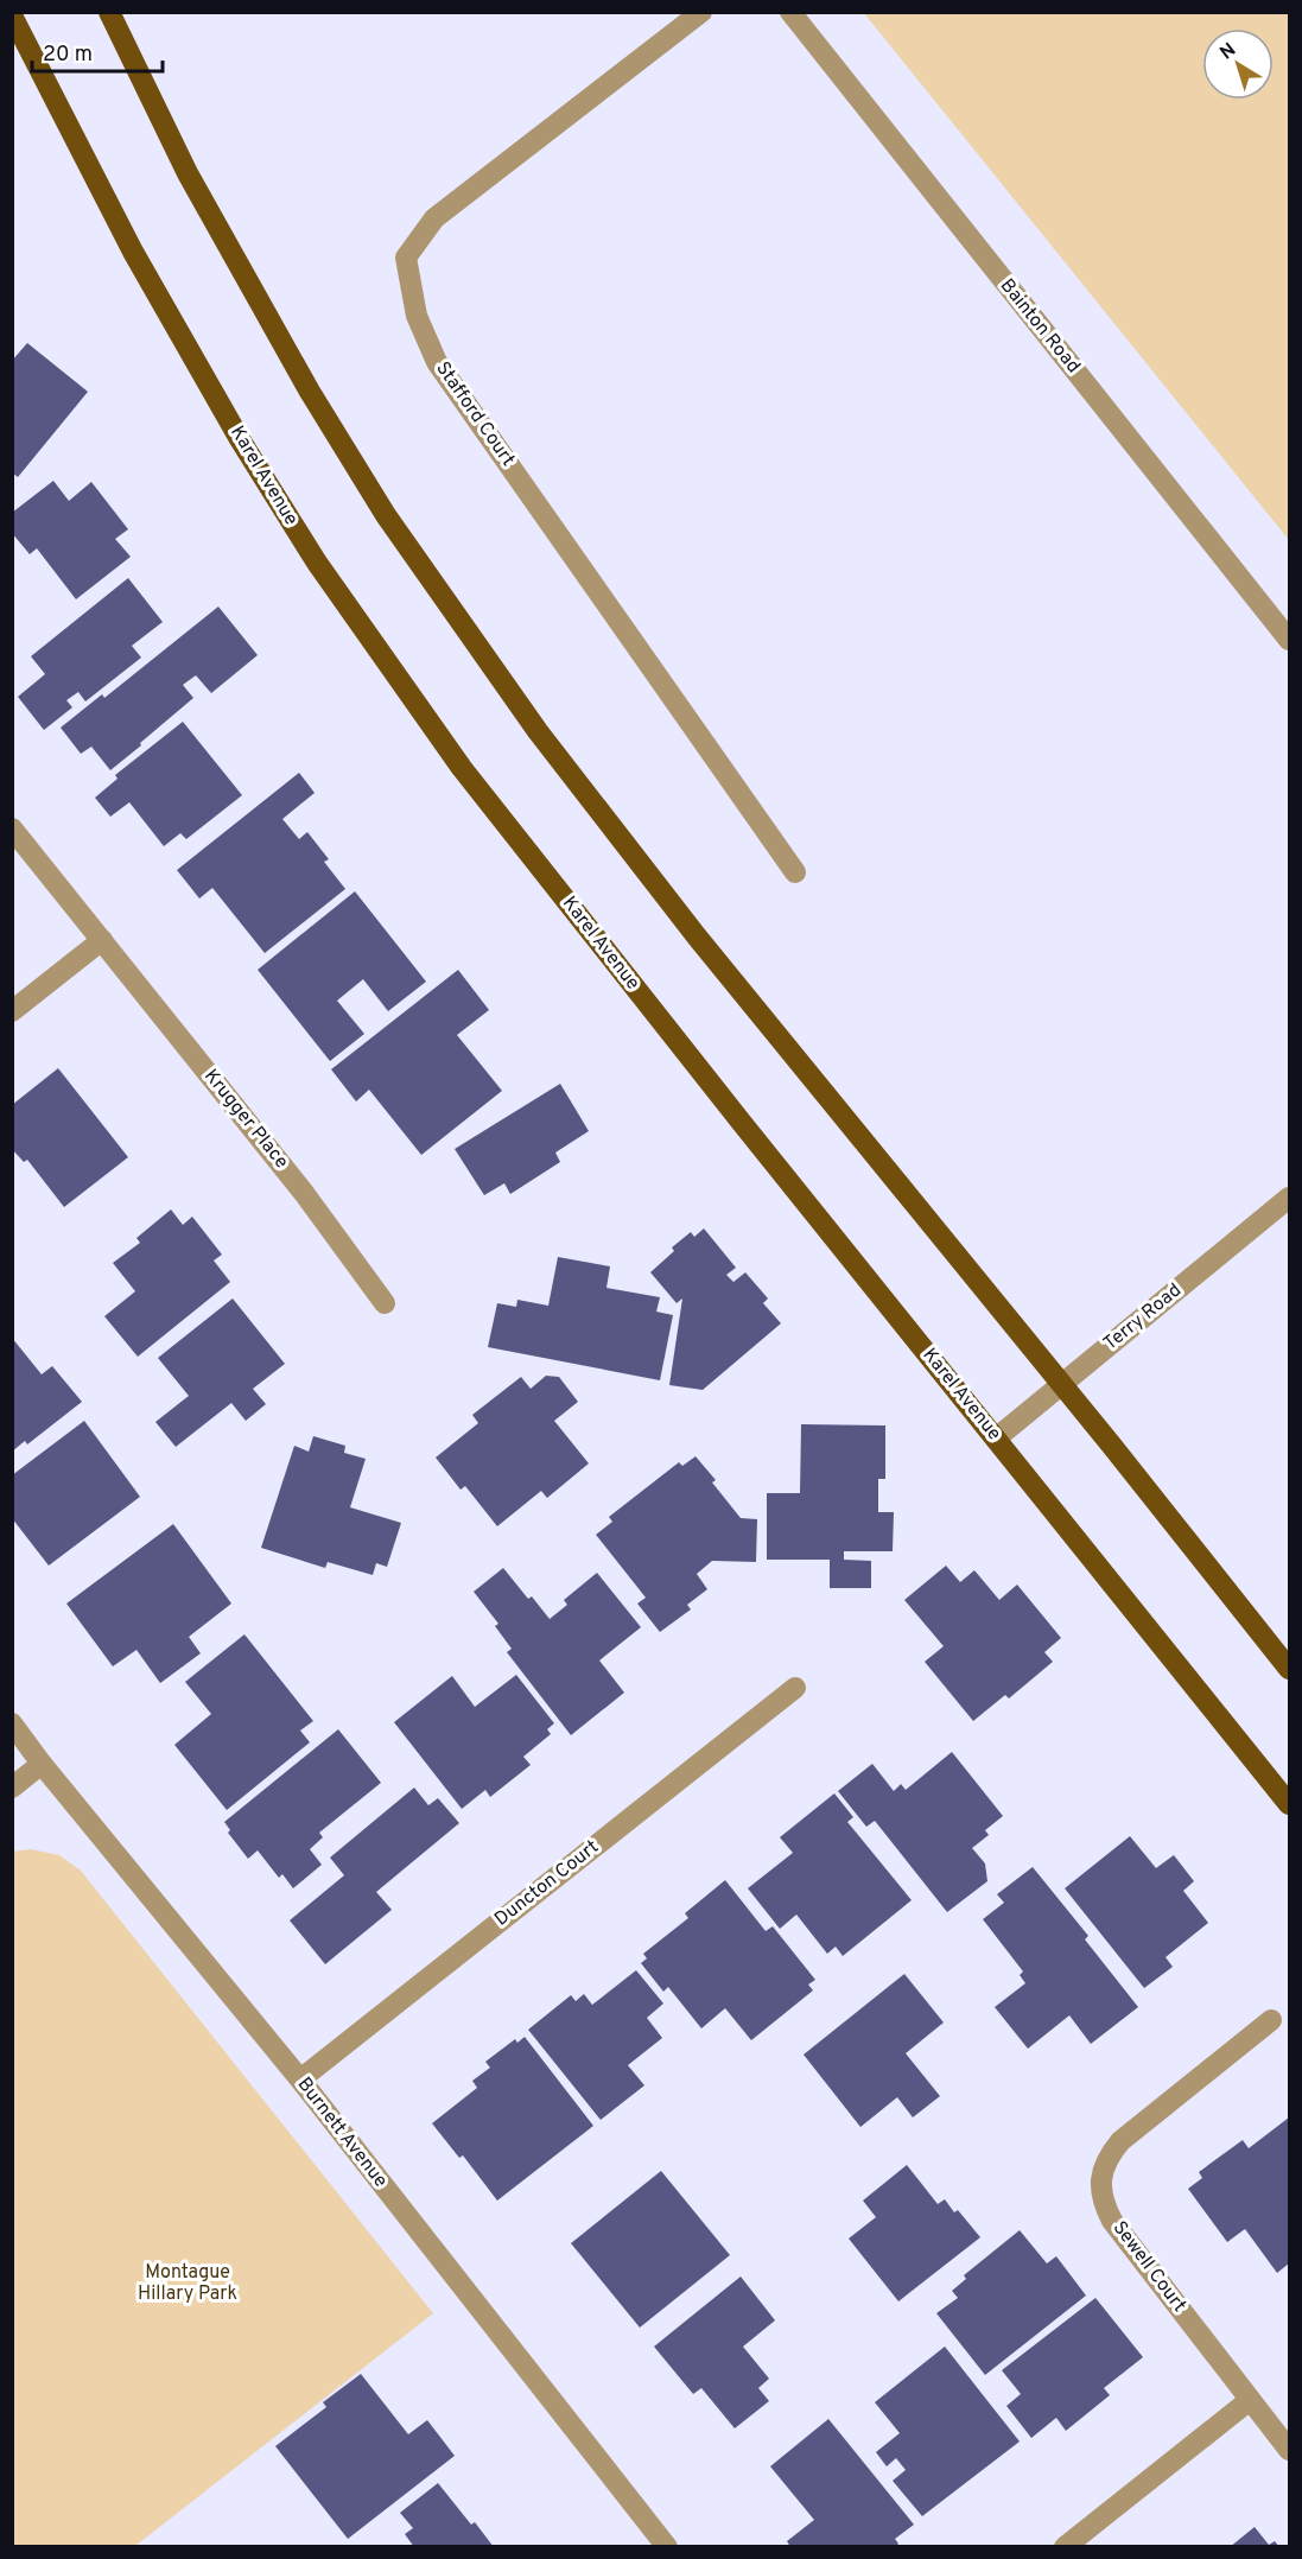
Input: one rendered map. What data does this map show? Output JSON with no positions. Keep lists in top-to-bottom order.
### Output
{
  "streets": {
    "main road": ["Karel Avenue"],
    "street": [
      "Bainton Road",
      "Stafford Court",
      "Krugger Place",
      "Terry Road",
      "Duncton Court",
      "Burnett Avenue",
      "Sewell Court"
    ]
  },
  "crossings": [
    ["Karel Avenue", "Terry Road"],
    ["Duncton Court", "Burnett Avenue"]
  ],
  "parks": ["Montague Hillary Park"],
  "scale_bar": "20 m",
  "north": "top left"
}
